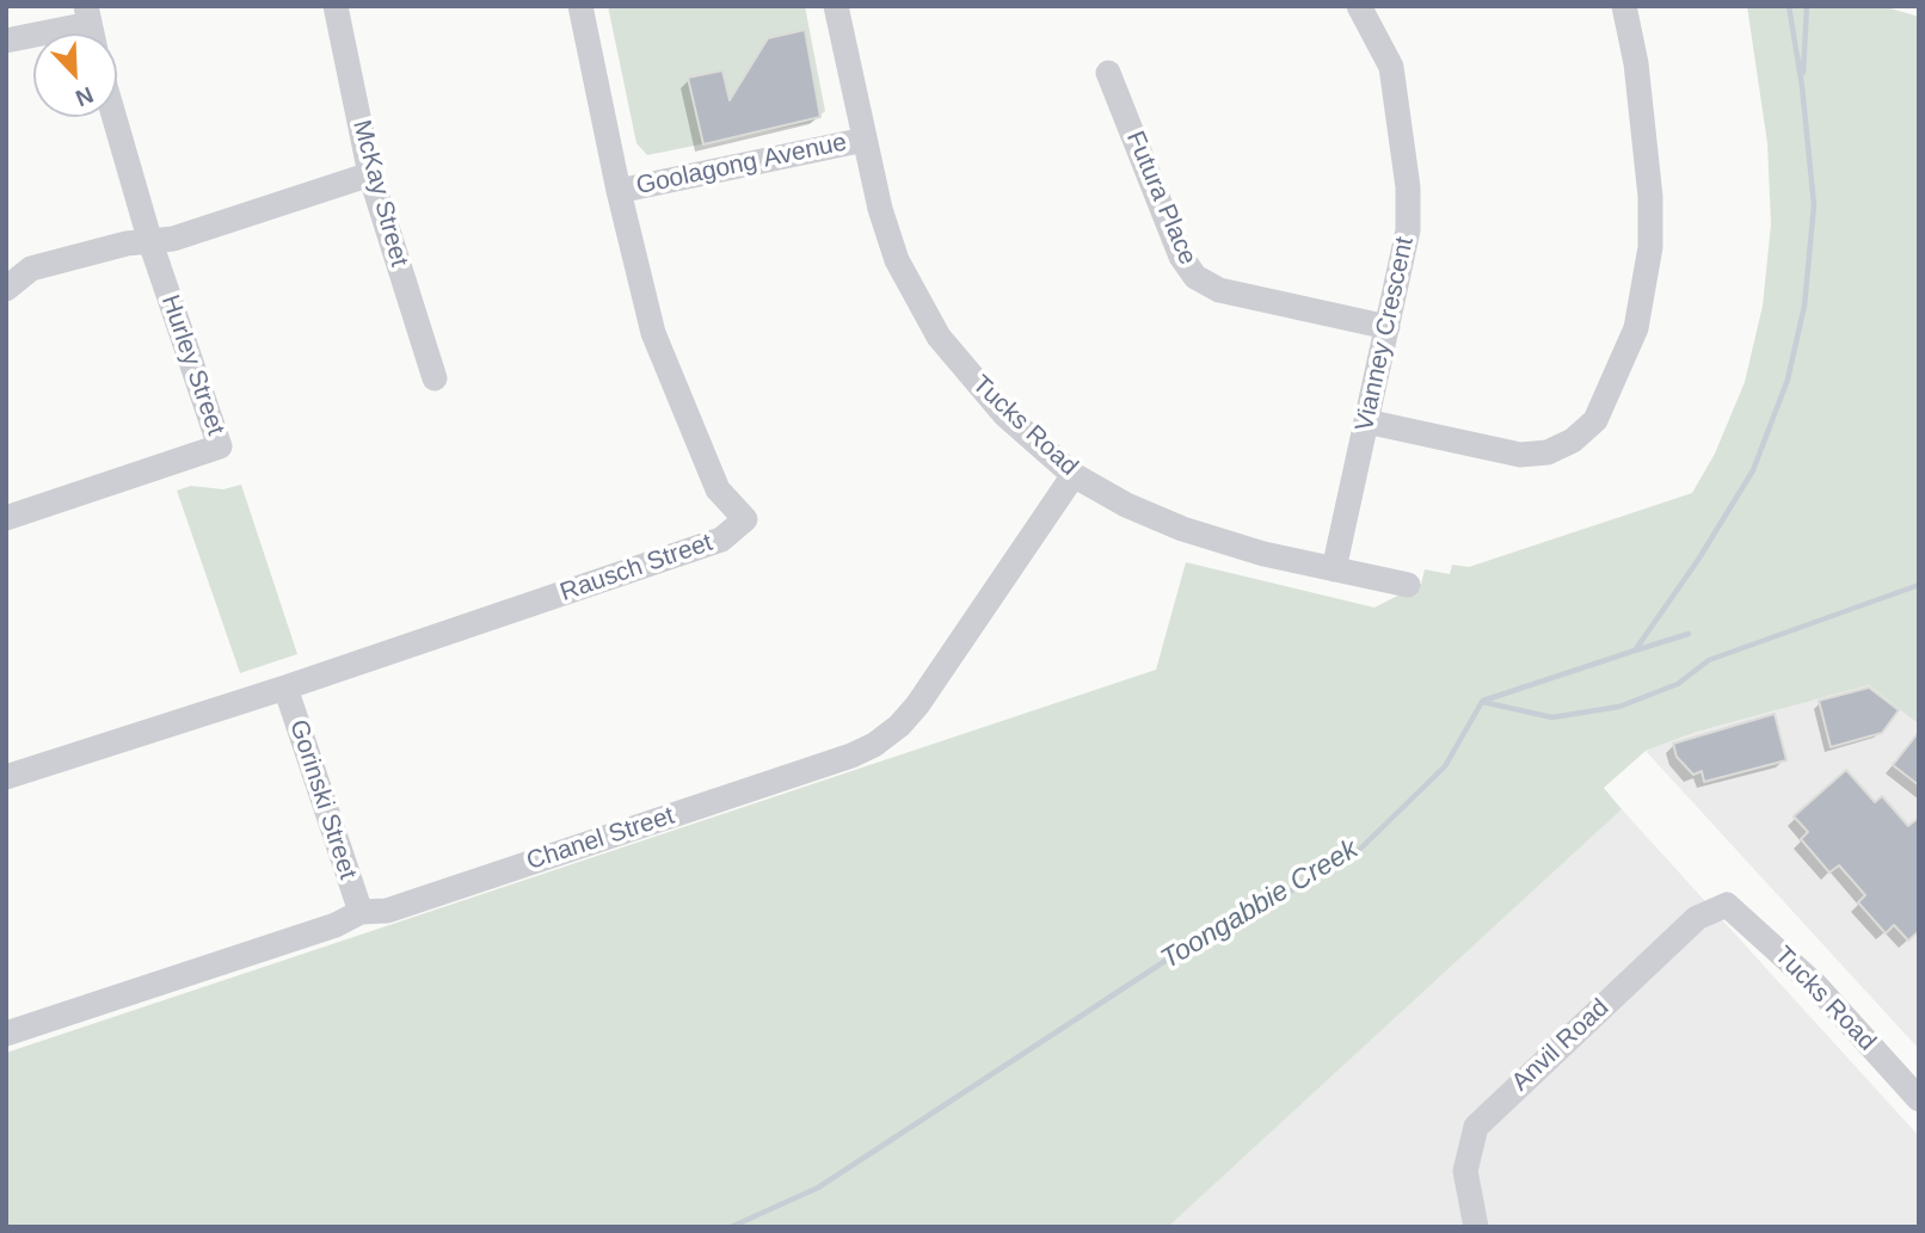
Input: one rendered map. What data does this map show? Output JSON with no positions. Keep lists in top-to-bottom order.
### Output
{
  "streets": {
    "street": [
      "Goolagong Avenue",
      "McKay Street",
      "Futura Place",
      "Vianney Crescent",
      "Hurley Street",
      "Tucks Road",
      "Rausch Street",
      "Gorinski Street",
      "Chanel Street",
      "Anvil Road"
    ]
  },
  "crossings": [
    ["Goolagong Avenue", "Tucks Road"],
    ["Goolagong Avenue", "Rausch Street"],
    ["Futura Place", "Vianney Crescent"],
    ["Vianney Crescent", "Tucks Road"],
    ["Tucks Road", "Chanel Street"],
    ["Tucks Road", "Anvil Road"],
    ["Rausch Street", "Gorinski Street"],
    ["Gorinski Street", "Chanel Street"]
  ],
  "water": ["Toongabbie Creek"],
  "north": "bottom right"
}
